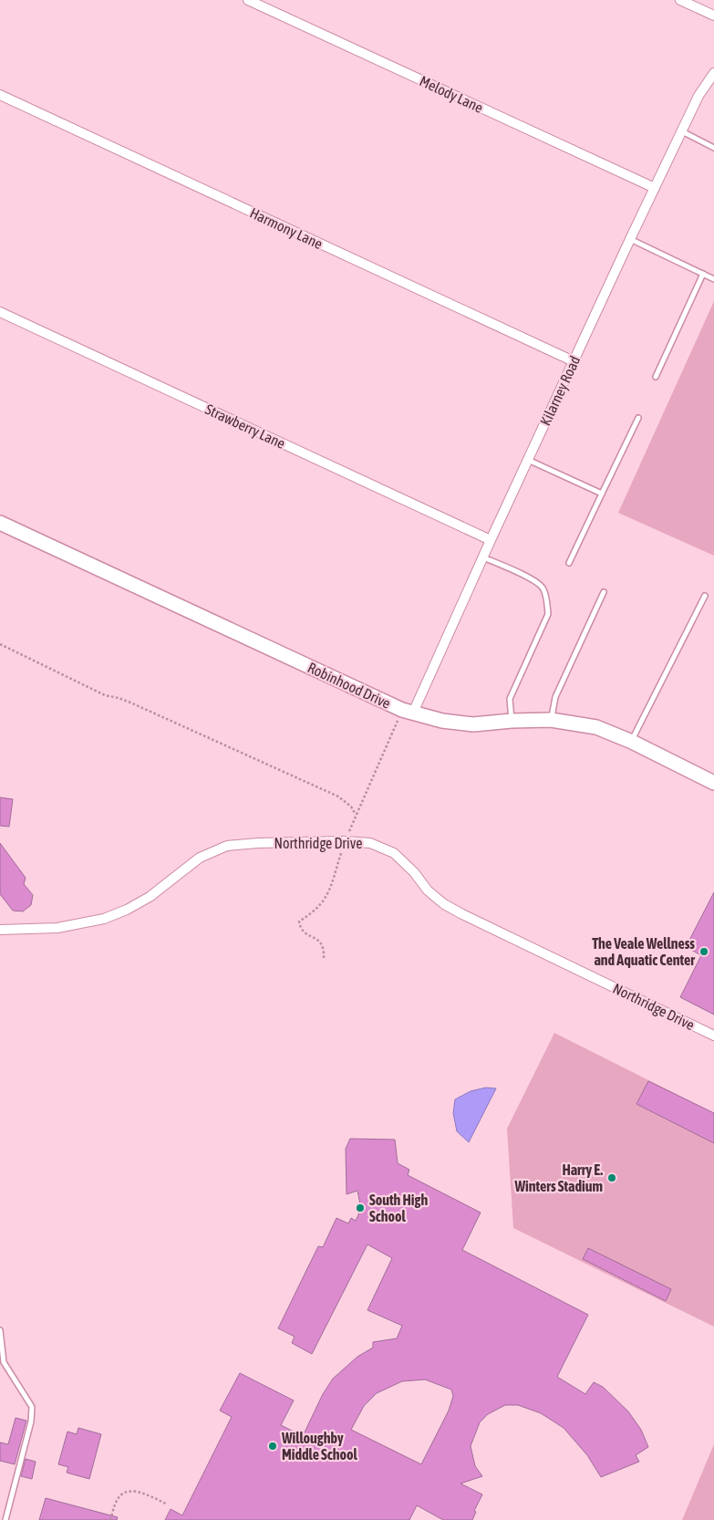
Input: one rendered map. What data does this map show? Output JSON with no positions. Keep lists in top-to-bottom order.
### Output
{
  "streets": {
    "street": [
      "Melody Lane",
      "Harmony Lane",
      "Kilarney Road",
      "Strawberry Lane",
      "Robinhood Drive",
      "Northridge Drive"
    ]
  },
  "crossings": [
    ["Melody Lane", "Kilarney Road"],
    ["Harmony Lane", "Kilarney Road"],
    ["Kilarney Road", "Strawberry Lane"],
    ["Kilarney Road", "Robinhood Drive"]
  ],
  "places": [
    "The Veale Wellness and Aquatic Center",
    "Harry E. Winters Stadium",
    "South High School",
    "Willoughby Middle School"
  ]
}
